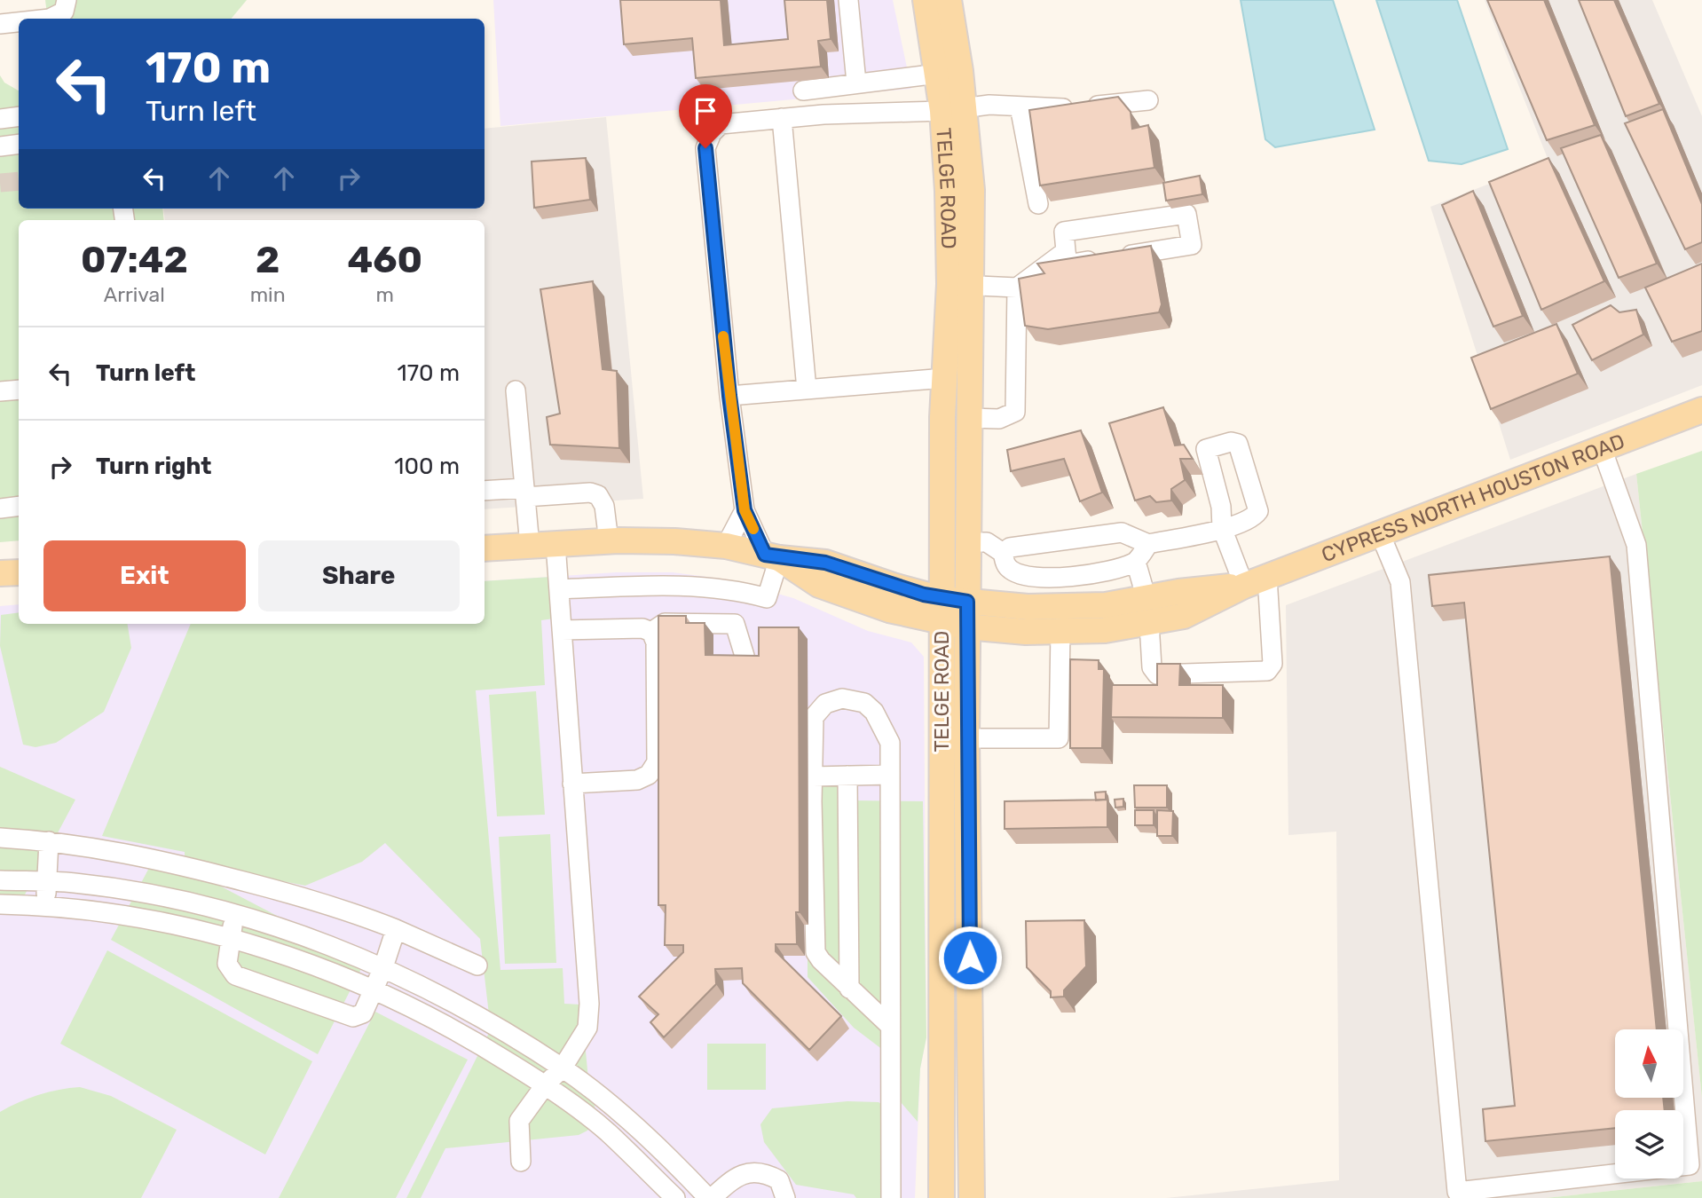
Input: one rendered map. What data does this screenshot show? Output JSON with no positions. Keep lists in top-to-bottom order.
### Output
{
  "streets": {
    "main road": ["TELGE ROAD", "CYPRESS NORTH HOUSTON ROAD"]
  },
  "crossings": [
    ["TELGE ROAD", "CYPRESS NORTH HOUSTON ROAD"]
  ],
  "north": "top",
  "page": {
    "turn": ["170 m", "Turn left"],
    "eta": [
      "07:42",
      "Arrival",
      "2",
      "min",
      "460",
      "m"
    ],
    "list": [
      {
        "name": "Turn left",
        "value": "170 m"
      },
      {
        "name": "Turn right",
        "value": "100 m"
      }
    ],
    "buttons": ["Exit", "Share"]
  }
}
